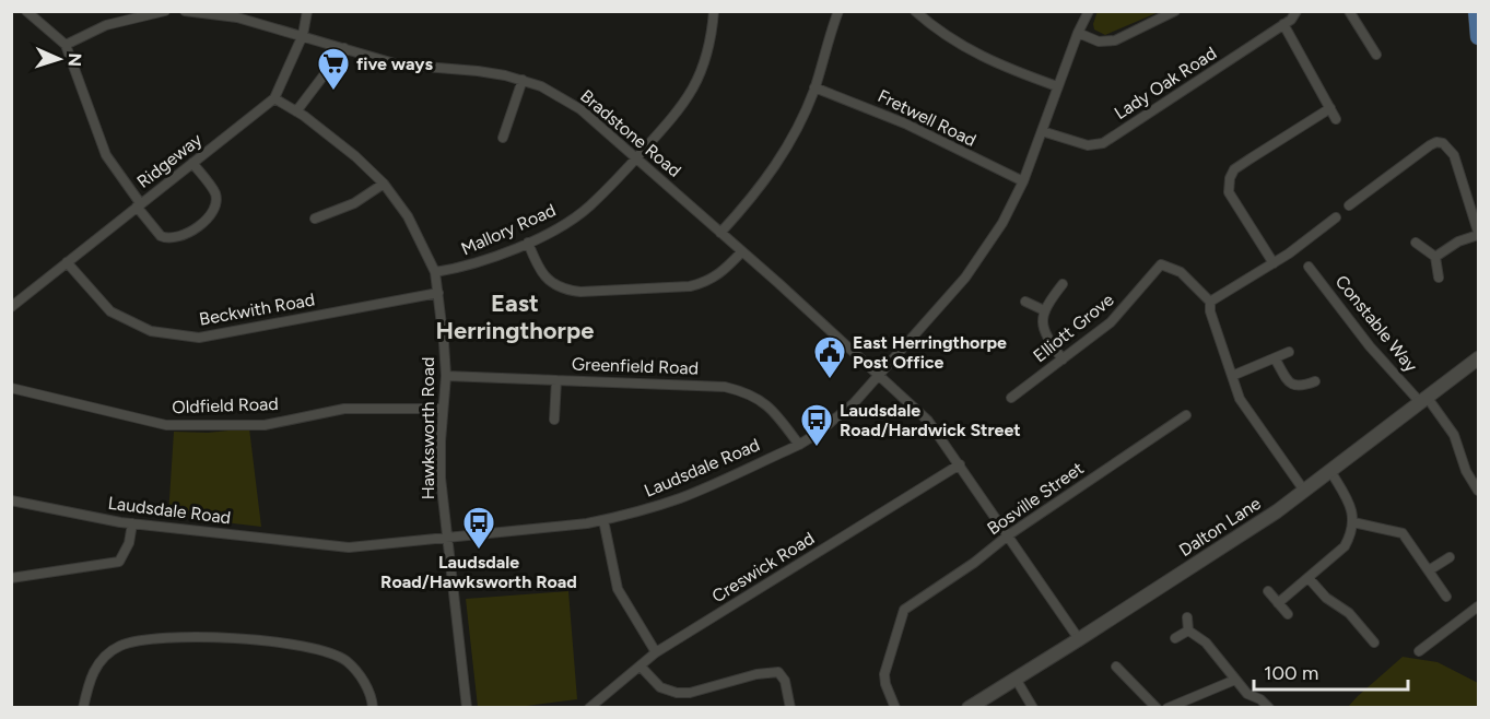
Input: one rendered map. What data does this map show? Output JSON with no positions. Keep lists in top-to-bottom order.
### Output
{
  "streets": {
    "street": [
      "Lady Oak Road",
      "Fretwell Road",
      "Bradstone Road",
      "Ridgeway",
      "Mallory Road",
      "Beckwith Road",
      "Constable Way",
      "Elliott Grove",
      "Greenfield Road",
      "Oldfield Road",
      "Hawksworth Road",
      "Laudsdale Road",
      "Bosville Street",
      "Dalton Lane",
      "Creswick Road"
    ]
  },
  "crossings": [
    ["Lady Oak Road", "Laudsdale Road"],
    ["Fretwell Road", "Laudsdale Road"],
    ["Bradstone Road", "Ridgeway"],
    ["Bradstone Road", "Mallory Road"],
    ["Bradstone Road", "Laudsdale Road"],
    ["Bradstone Road", "Bosville Street"],
    ["Bradstone Road", "Dalton Lane"],
    ["Bradstone Road", "Creswick Road"],
    ["Ridgeway", "Beckwith Road"],
    ["Ridgeway", "Hawksworth Road"],
    ["Mallory Road", "Hawksworth Road"],
    ["Beckwith Road", "Hawksworth Road"],
    ["Constable Way", "Dalton Lane"],
    ["Greenfield Road", "Hawksworth Road"],
    ["Greenfield Road", "Laudsdale Road"],
    ["Oldfield Road", "Hawksworth Road"],
    ["Hawksworth Road", "Laudsdale Road"]
  ],
  "districts": ["East Herringthorpe"],
  "places": {
    "supermarket": ["five ways"],
    "public building": ["East Herringthorpe Post Office"],
    "bus stop": ["Laudsdale Road/Hardwick Street", "Laudsdale Road/Hawksworth Road"]
  },
  "scale_bar": "100 m",
  "north": "right"
}
